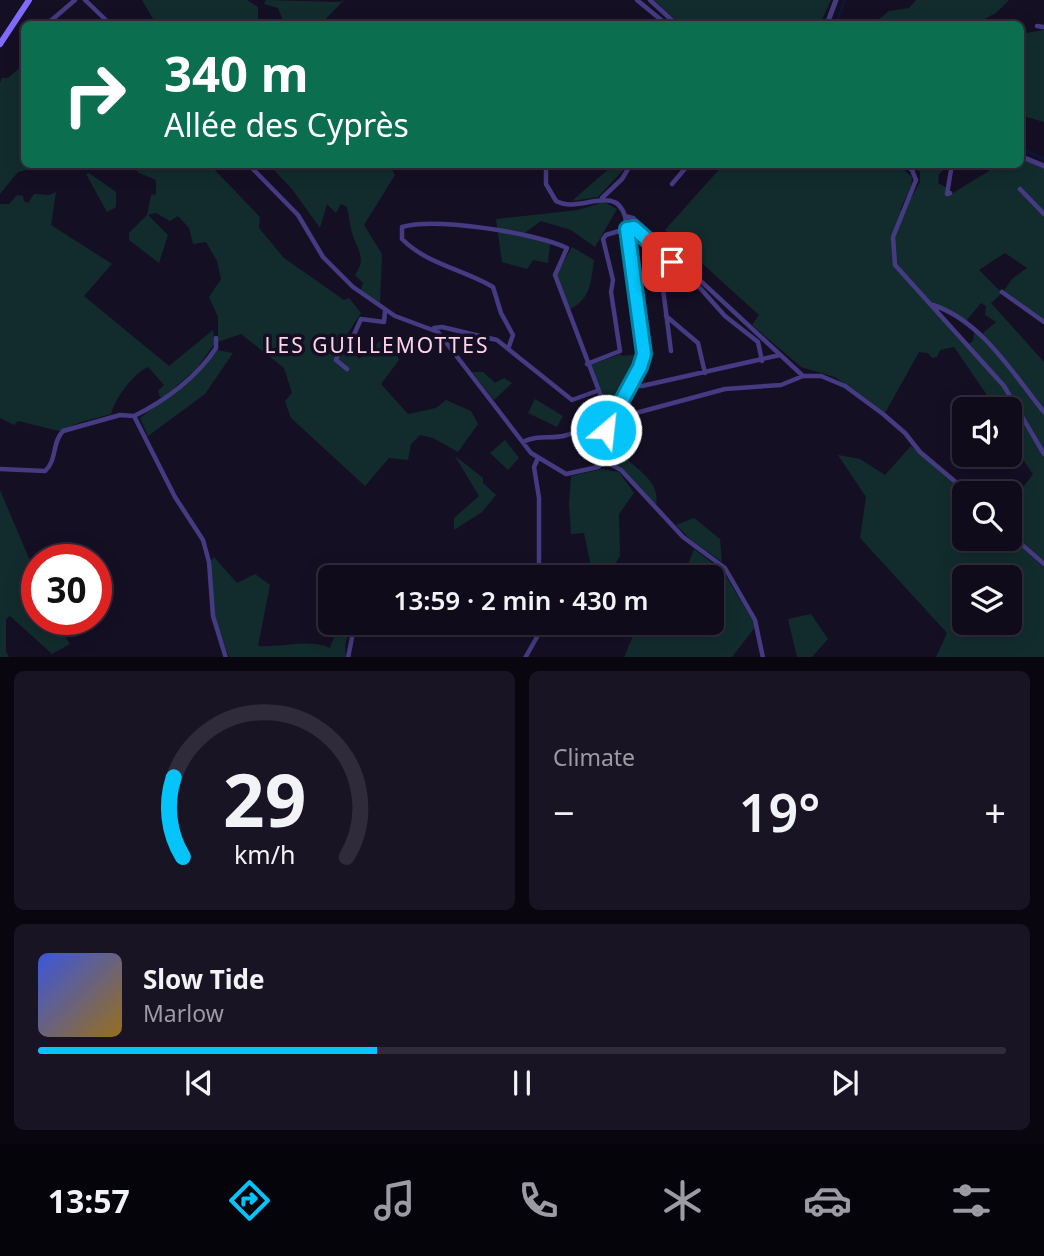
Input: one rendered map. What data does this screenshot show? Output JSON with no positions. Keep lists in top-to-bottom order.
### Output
{
  "districts": ["LES GUILLEMOTTES"],
  "page": {
    "turn": ["340 m", "Allée des Cyprès"],
    "limit": "30",
    "trip": "13:59 · 2 min · 430 m",
    "tile": "Climate",
    "heat": ["−", "19°", "+"],
    "song": ["Slow Tide", "Marlow"],
    "tabs": "13:57",
    "gauge": ["29", "km/h"]
  }
}
